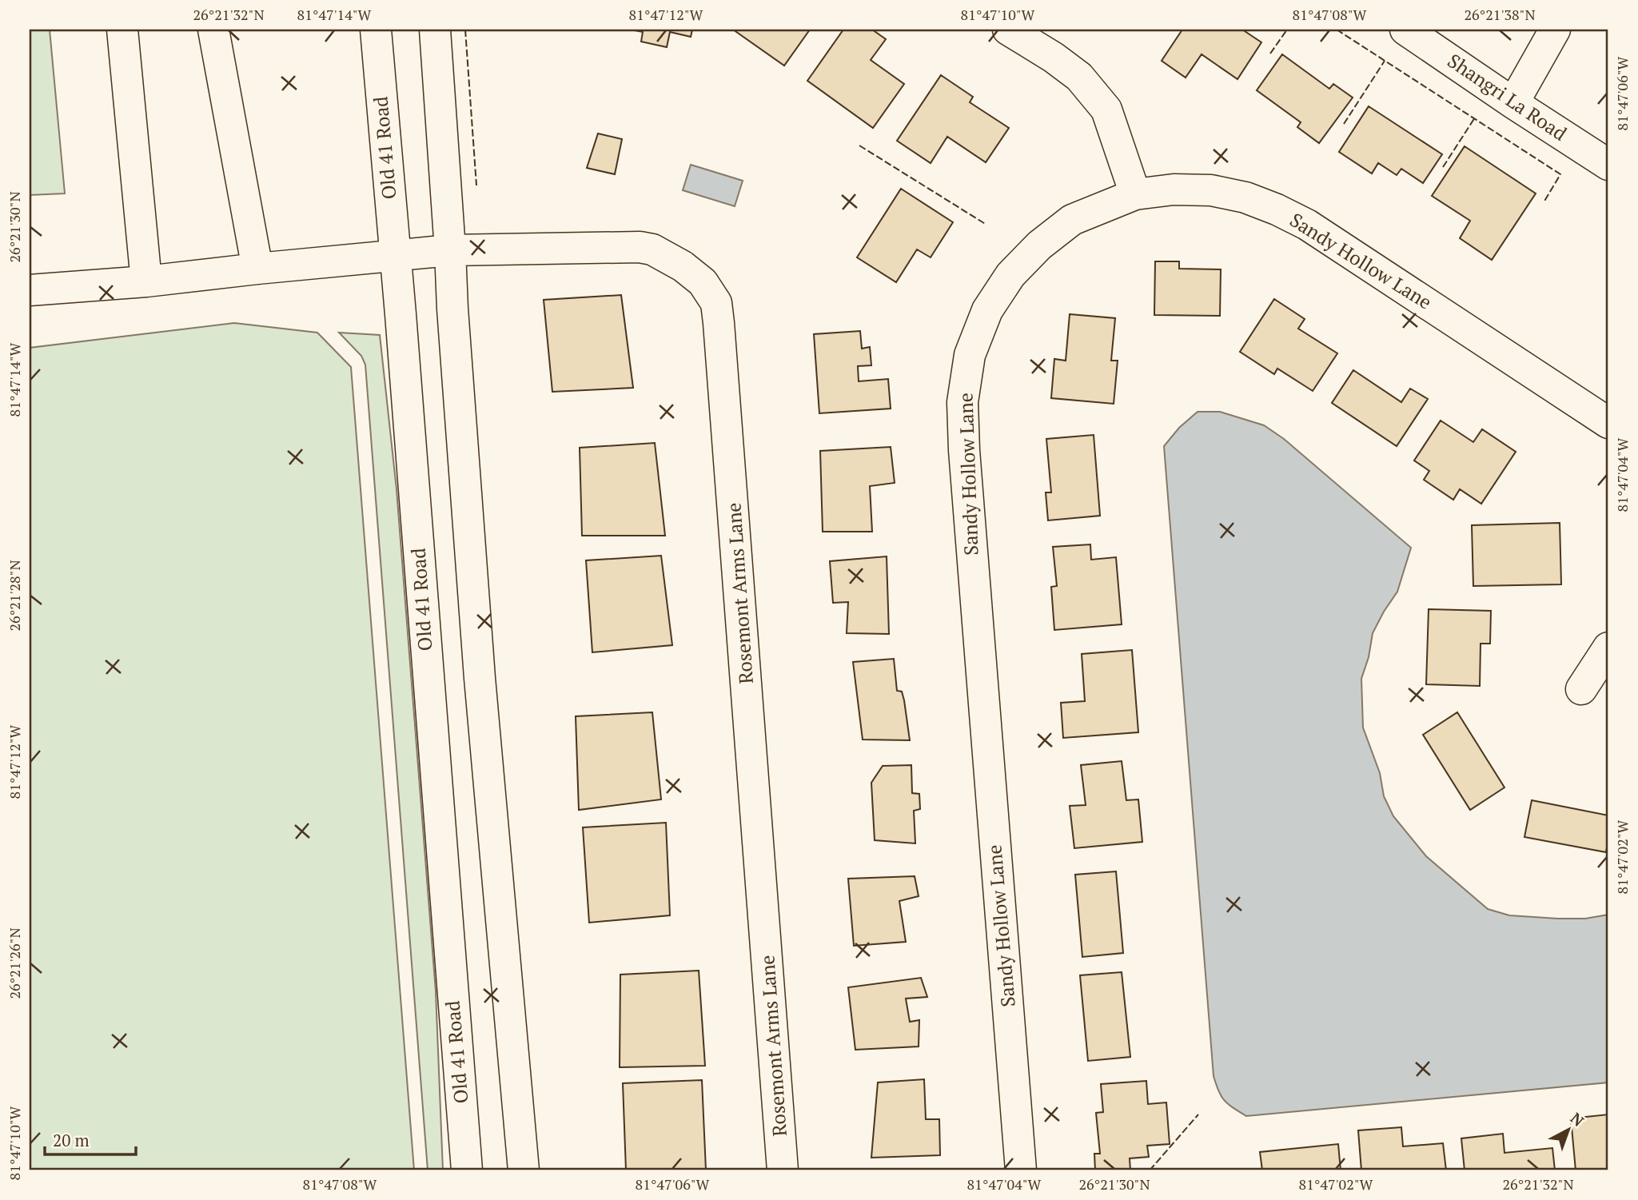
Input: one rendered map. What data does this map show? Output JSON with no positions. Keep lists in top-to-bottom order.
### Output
{
  "streets": {
    "street": [
      "Shangri La Road",
      "Old 41 Road",
      "Sandy Hollow Lane",
      "Rosemont Arms Lane"
    ]
  },
  "crossings": [
    ["Old 41 Road", "Rosemont Arms Lane"]
  ],
  "scale_bar": "20 m",
  "north": "top right",
  "coordinates": [
    "26°21'32\"N",
    "81°47'14\"W",
    "81°47'12\"W",
    "81°47'10\"W",
    "81°47'08\"W",
    "26°21'38\"N",
    "81°47'06\"W",
    "26°21'30\"N",
    "81°47'04\"W",
    "26°21'28\"N",
    "81°47'02\"W",
    "26°21'26\"N"
  ]
}
